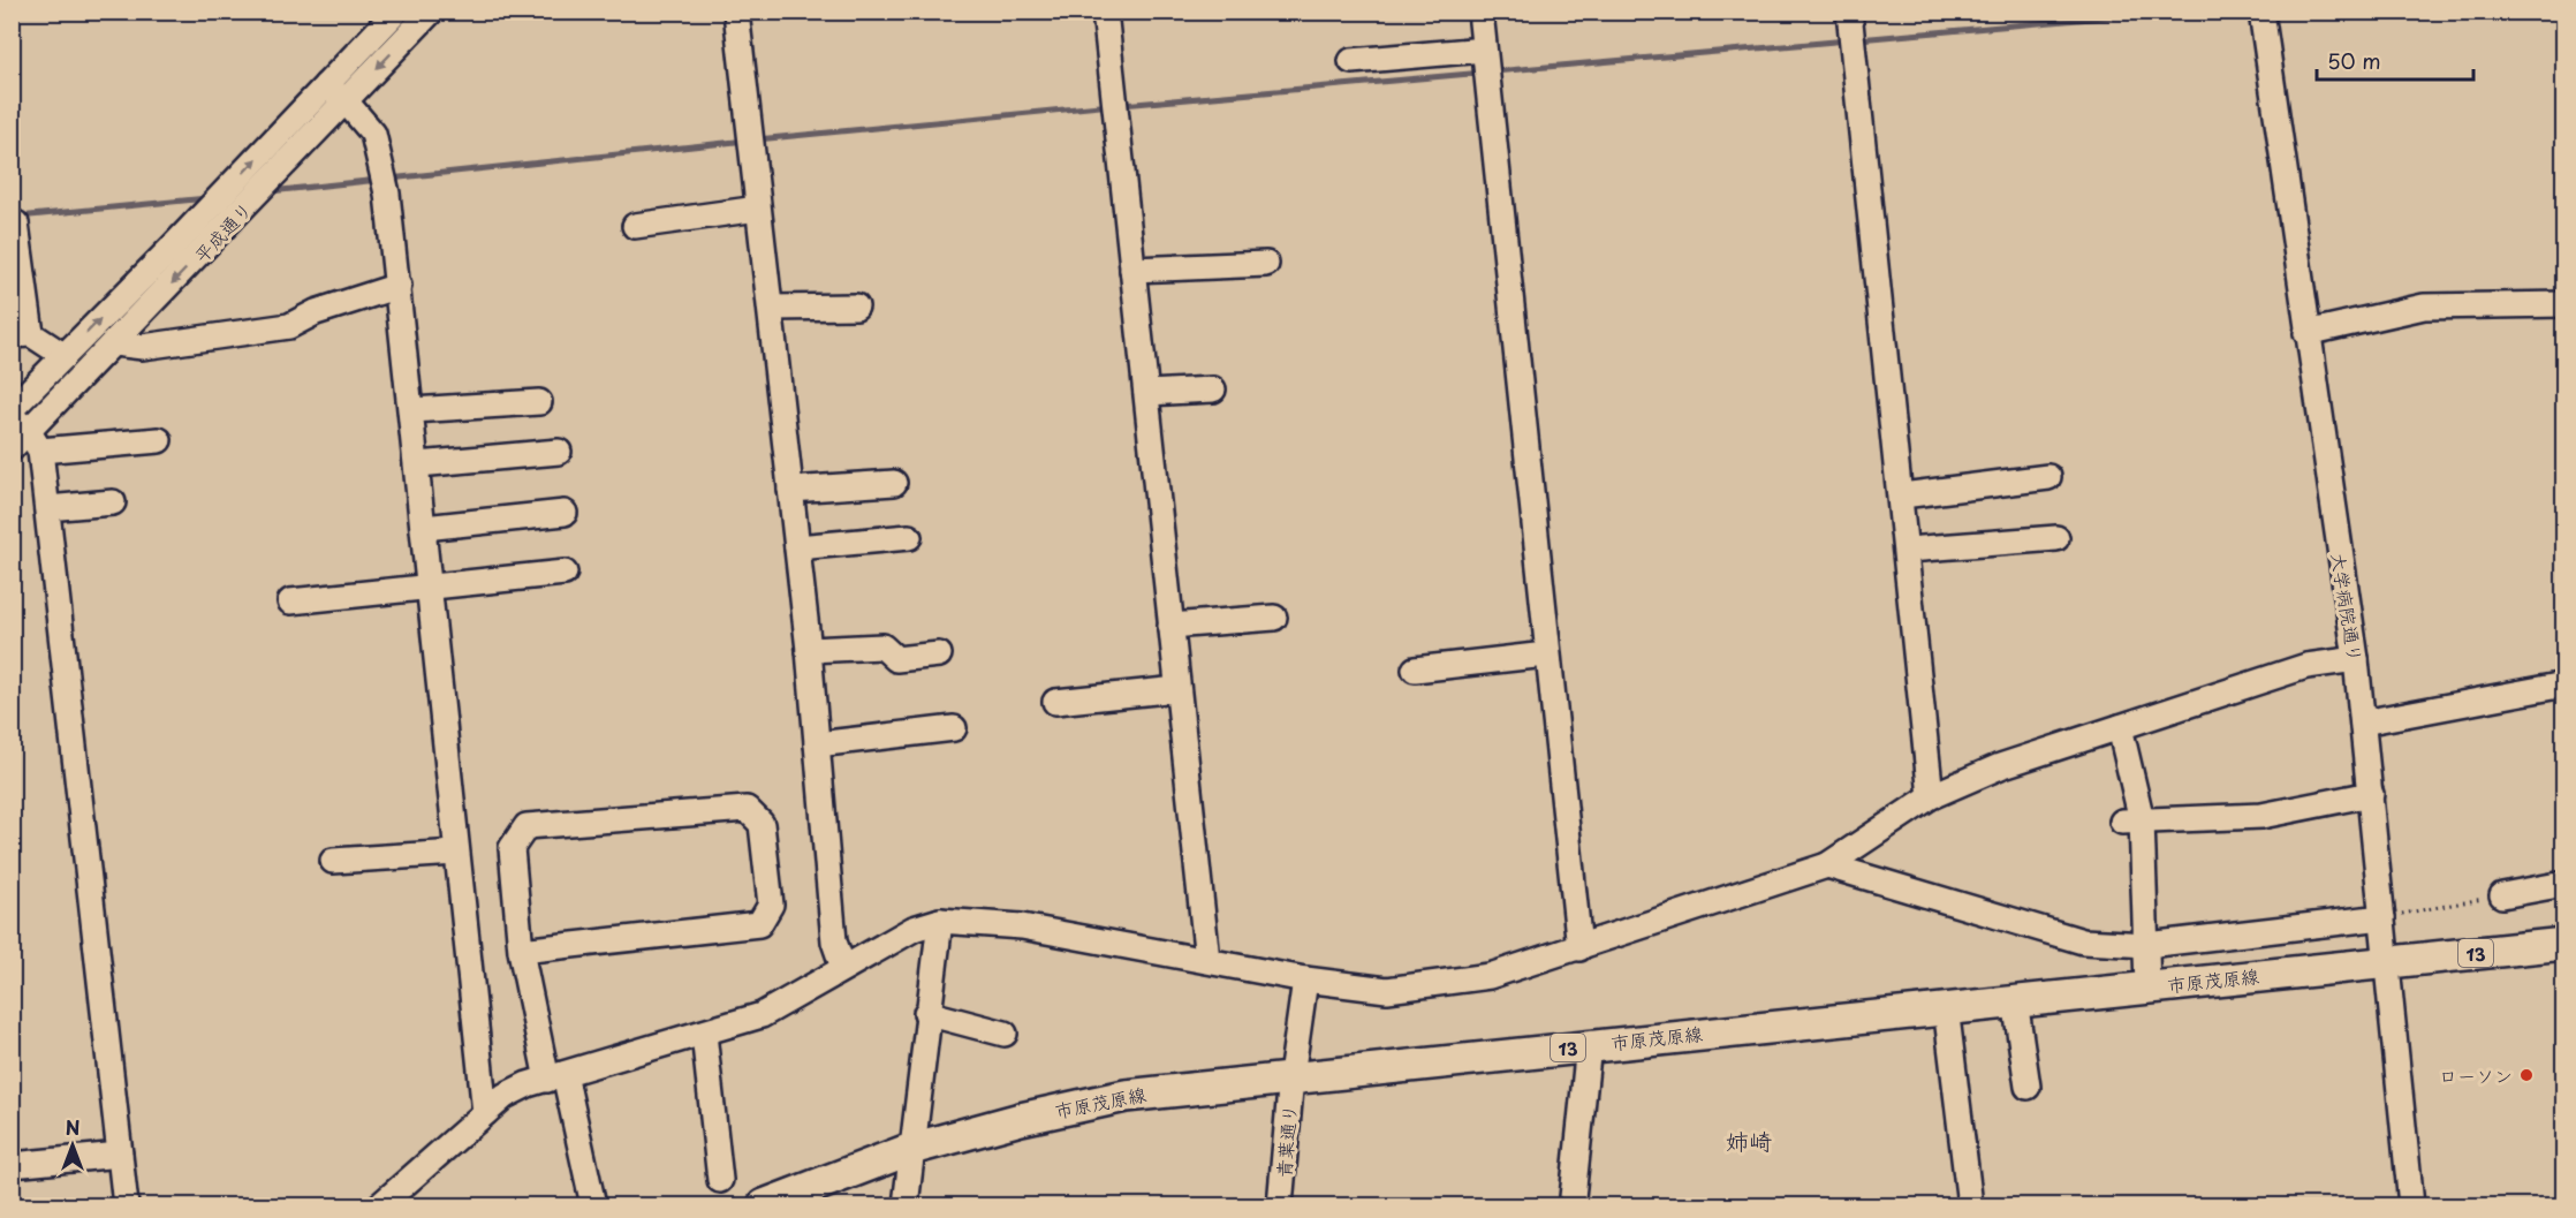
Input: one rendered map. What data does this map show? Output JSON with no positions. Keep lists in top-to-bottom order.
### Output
{
  "streets": {
    "main road": ["13", "市原茂原線"],
    "street": ["平成通り", "大学病院通り", "青葉通り"]
  },
  "crossings": [
    ["大学病院通り", "市原茂原線"],
    ["市原茂原線", "青葉通り"]
  ],
  "districts": ["姉崎"],
  "places": ["ローソン"],
  "scale_bar": "50 m",
  "north": "top"
}
